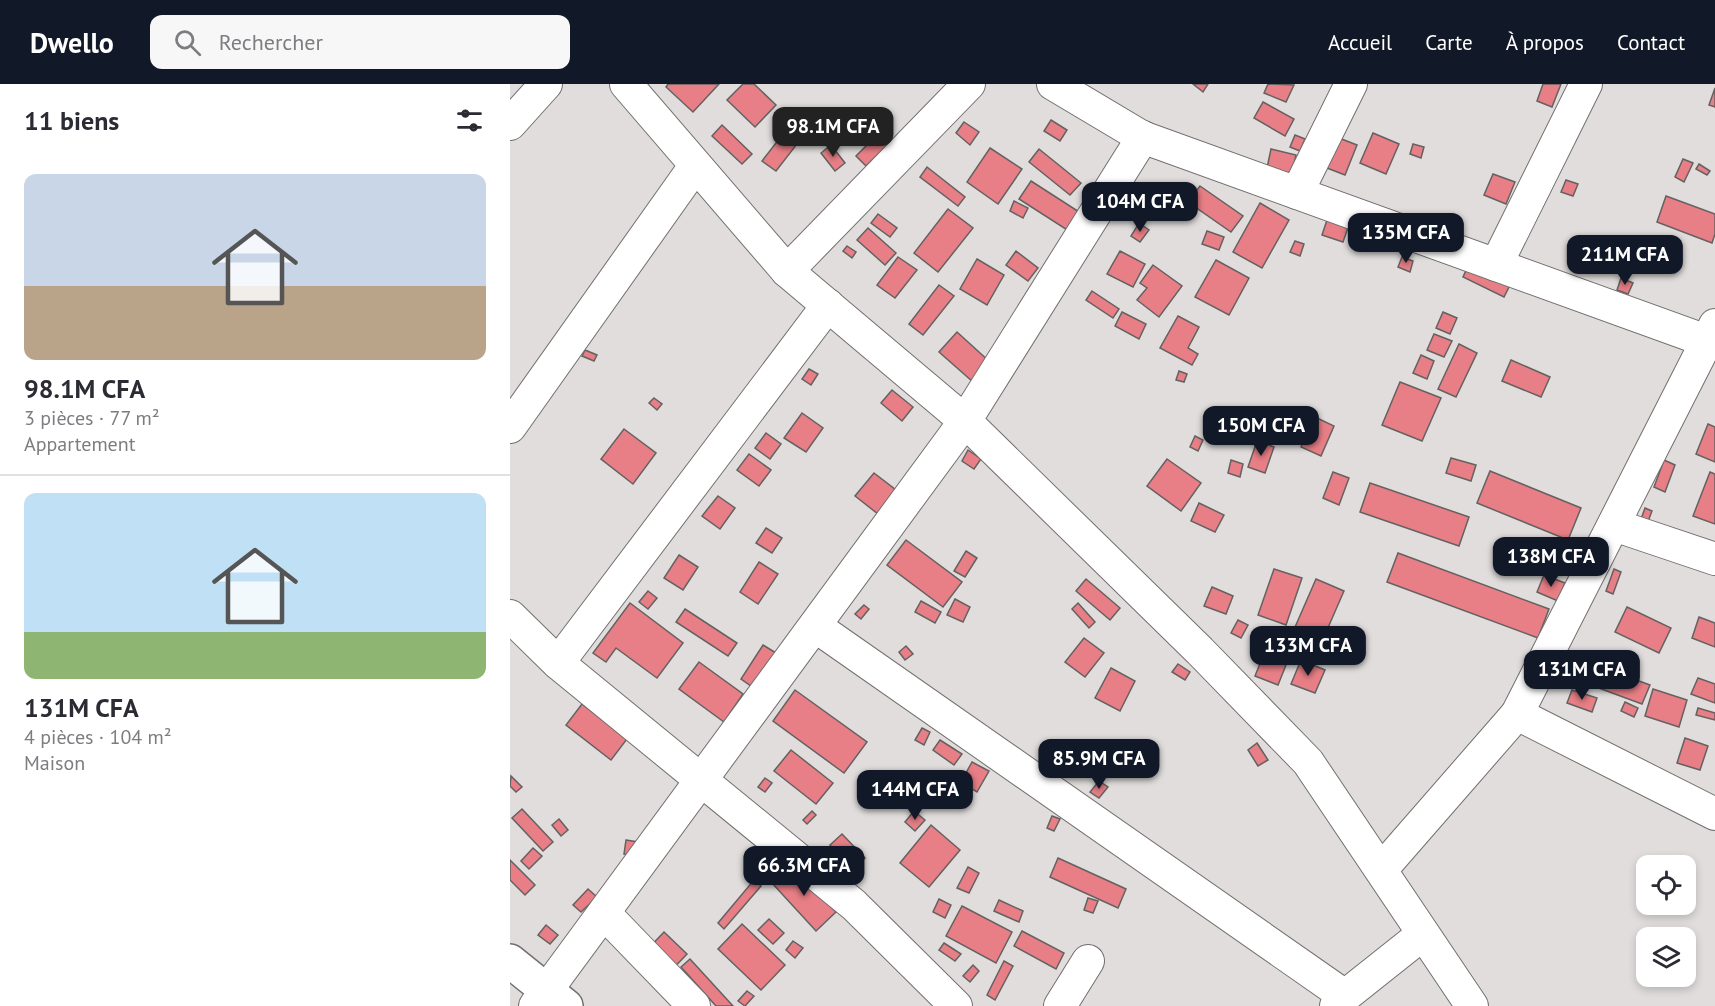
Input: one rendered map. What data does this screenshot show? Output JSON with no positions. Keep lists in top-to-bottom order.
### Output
{
  "page": {
    "header": "Dwello",
    "search": "Rechercher",
    "nav": [
      "Accueil",
      "Carte",
      "À propos",
      "Contact"
    ],
    "heading": "11 biens",
    "price": [
      "98.1M CFA",
      "104M CFA",
      "135M CFA",
      "211M CFA",
      "150M CFA",
      "138M CFA",
      "133M CFA",
      "131M CFA",
      "85.9M CFA",
      "144M CFA",
      "66.3M CFA"
    ],
    "list": [
      {
        "name": "98.1M CFA",
        "note": "3 pièces · 77 m² · Appartement"
      },
      {
        "name": "131M CFA",
        "note": "4 pièces · 104 m² · Maison"
      }
    ]
  }
}
